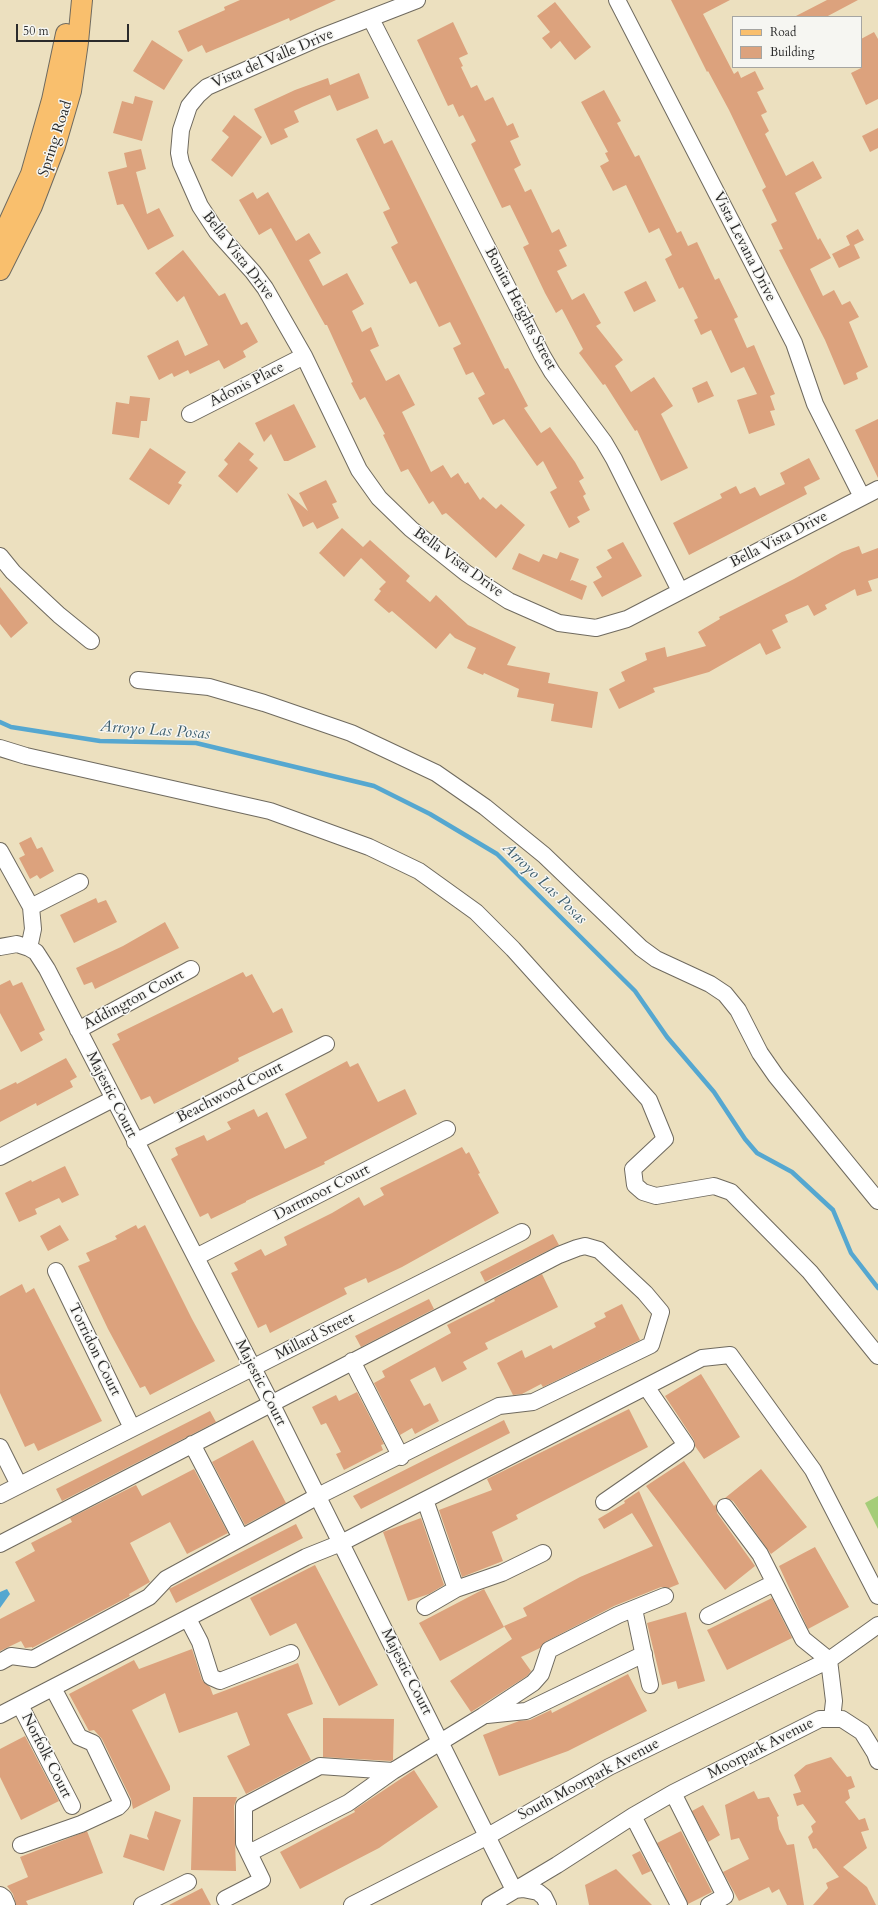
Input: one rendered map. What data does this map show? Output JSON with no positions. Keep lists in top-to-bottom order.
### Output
{
  "streets": {
    "main road": ["Spring Road"],
    "street": [
      "Vista del Valle Drive",
      "Vista Levana Drive",
      "Bella Vista Drive",
      "Bonita Heights Street",
      "Adonis Place",
      "Addington Court",
      "Beachwood Court",
      "Majestic Court",
      "Dartmoor Court",
      "Millard Street",
      "Torridon Court",
      "Moorpark Avenue",
      "Norfolk Court",
      "South Moorpark Avenue"
    ]
  },
  "crossings": [
    ["Vista del Valle Drive", "Bella Vista Drive"],
    ["Vista del Valle Drive", "Bonita Heights Street"],
    ["Vista Levana Drive", "Bella Vista Drive"],
    ["Bella Vista Drive", "Bonita Heights Street"],
    ["Bella Vista Drive", "Adonis Place"],
    ["Addington Court", "Majestic Court"],
    ["Beachwood Court", "Majestic Court"],
    ["Majestic Court", "Dartmoor Court"],
    ["Majestic Court", "Millard Street"],
    ["Majestic Court", "South Moorpark Avenue"],
    ["Millard Street", "Torridon Court"]
  ],
  "water": ["Arroyo Las Posas"],
  "legend": ["Road", "Building"],
  "scale_bar": "50 m"
}
